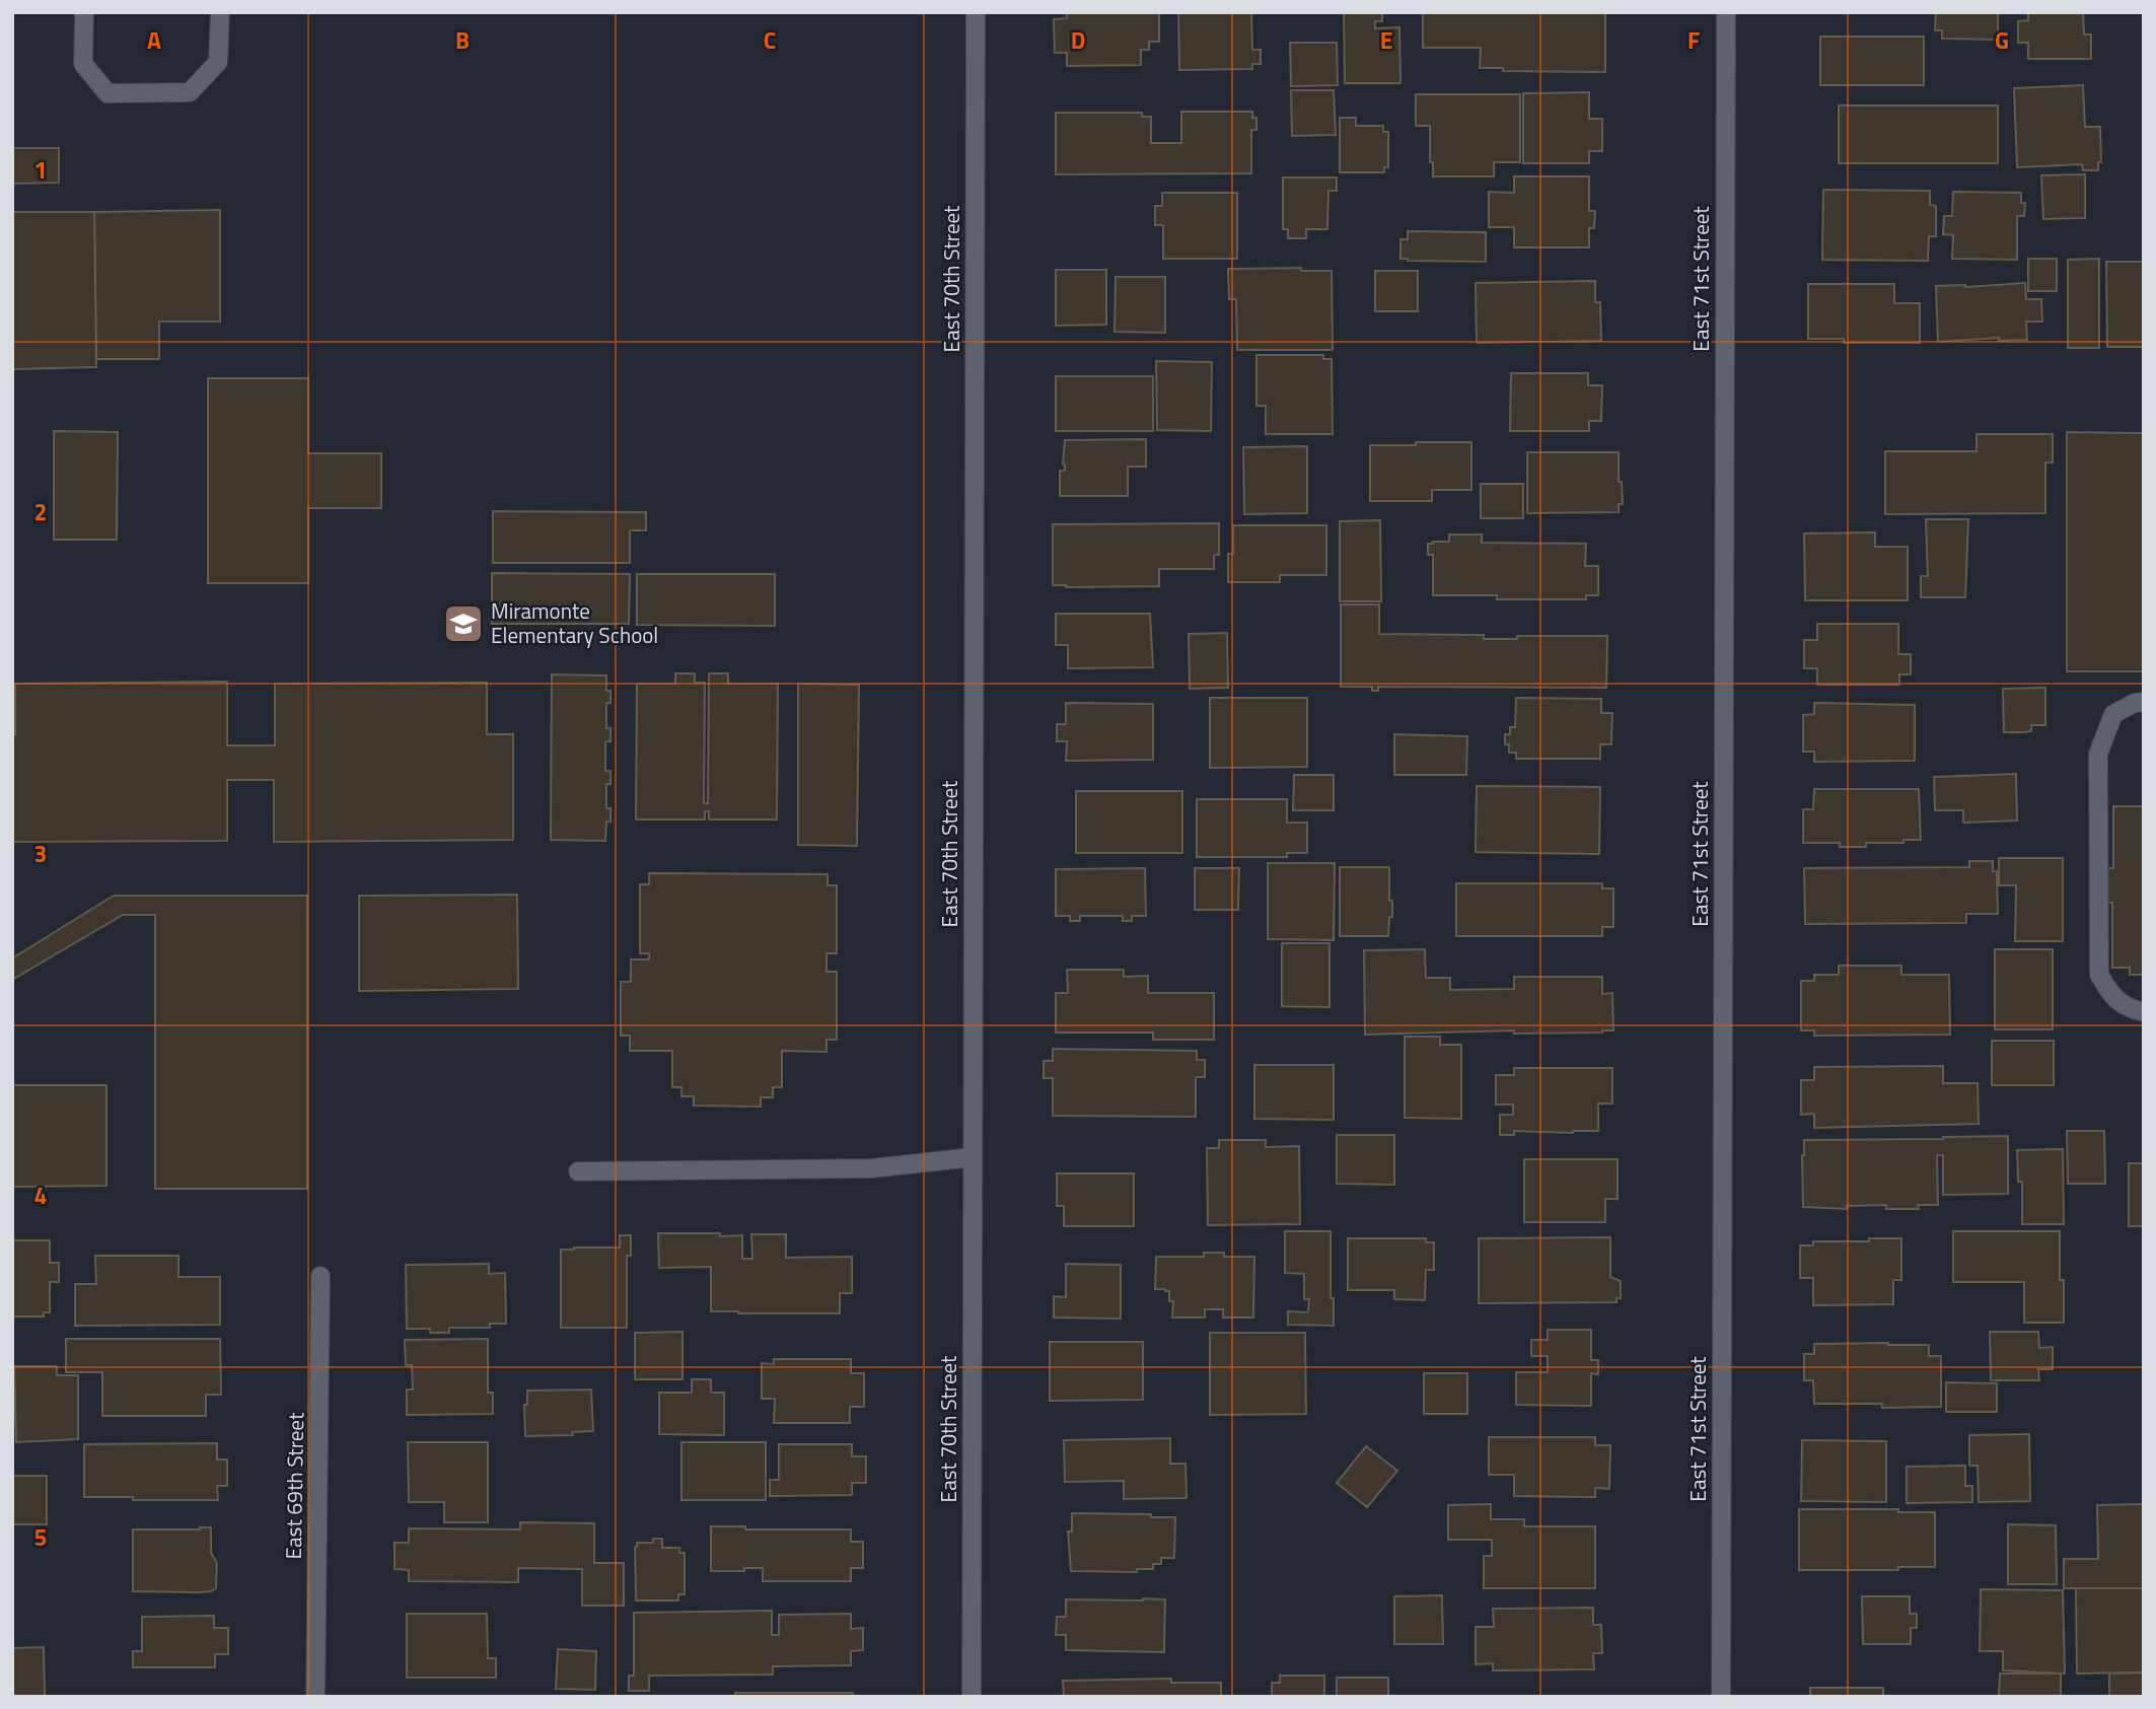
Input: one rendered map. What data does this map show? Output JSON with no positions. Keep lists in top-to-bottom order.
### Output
{
  "streets": {
    "street": ["East 70th Street", "East 71st Street", "East 69th Street"]
  },
  "places": {
    "school or university": ["Miramonte Elementary School"]
  },
  "grid": {
    "columns": [
      "A",
      "B",
      "C",
      "D",
      "E",
      "F",
      "G"
    ],
    "rows": [
      "1",
      "2",
      "3",
      "4",
      "5"
    ]
  }
}
